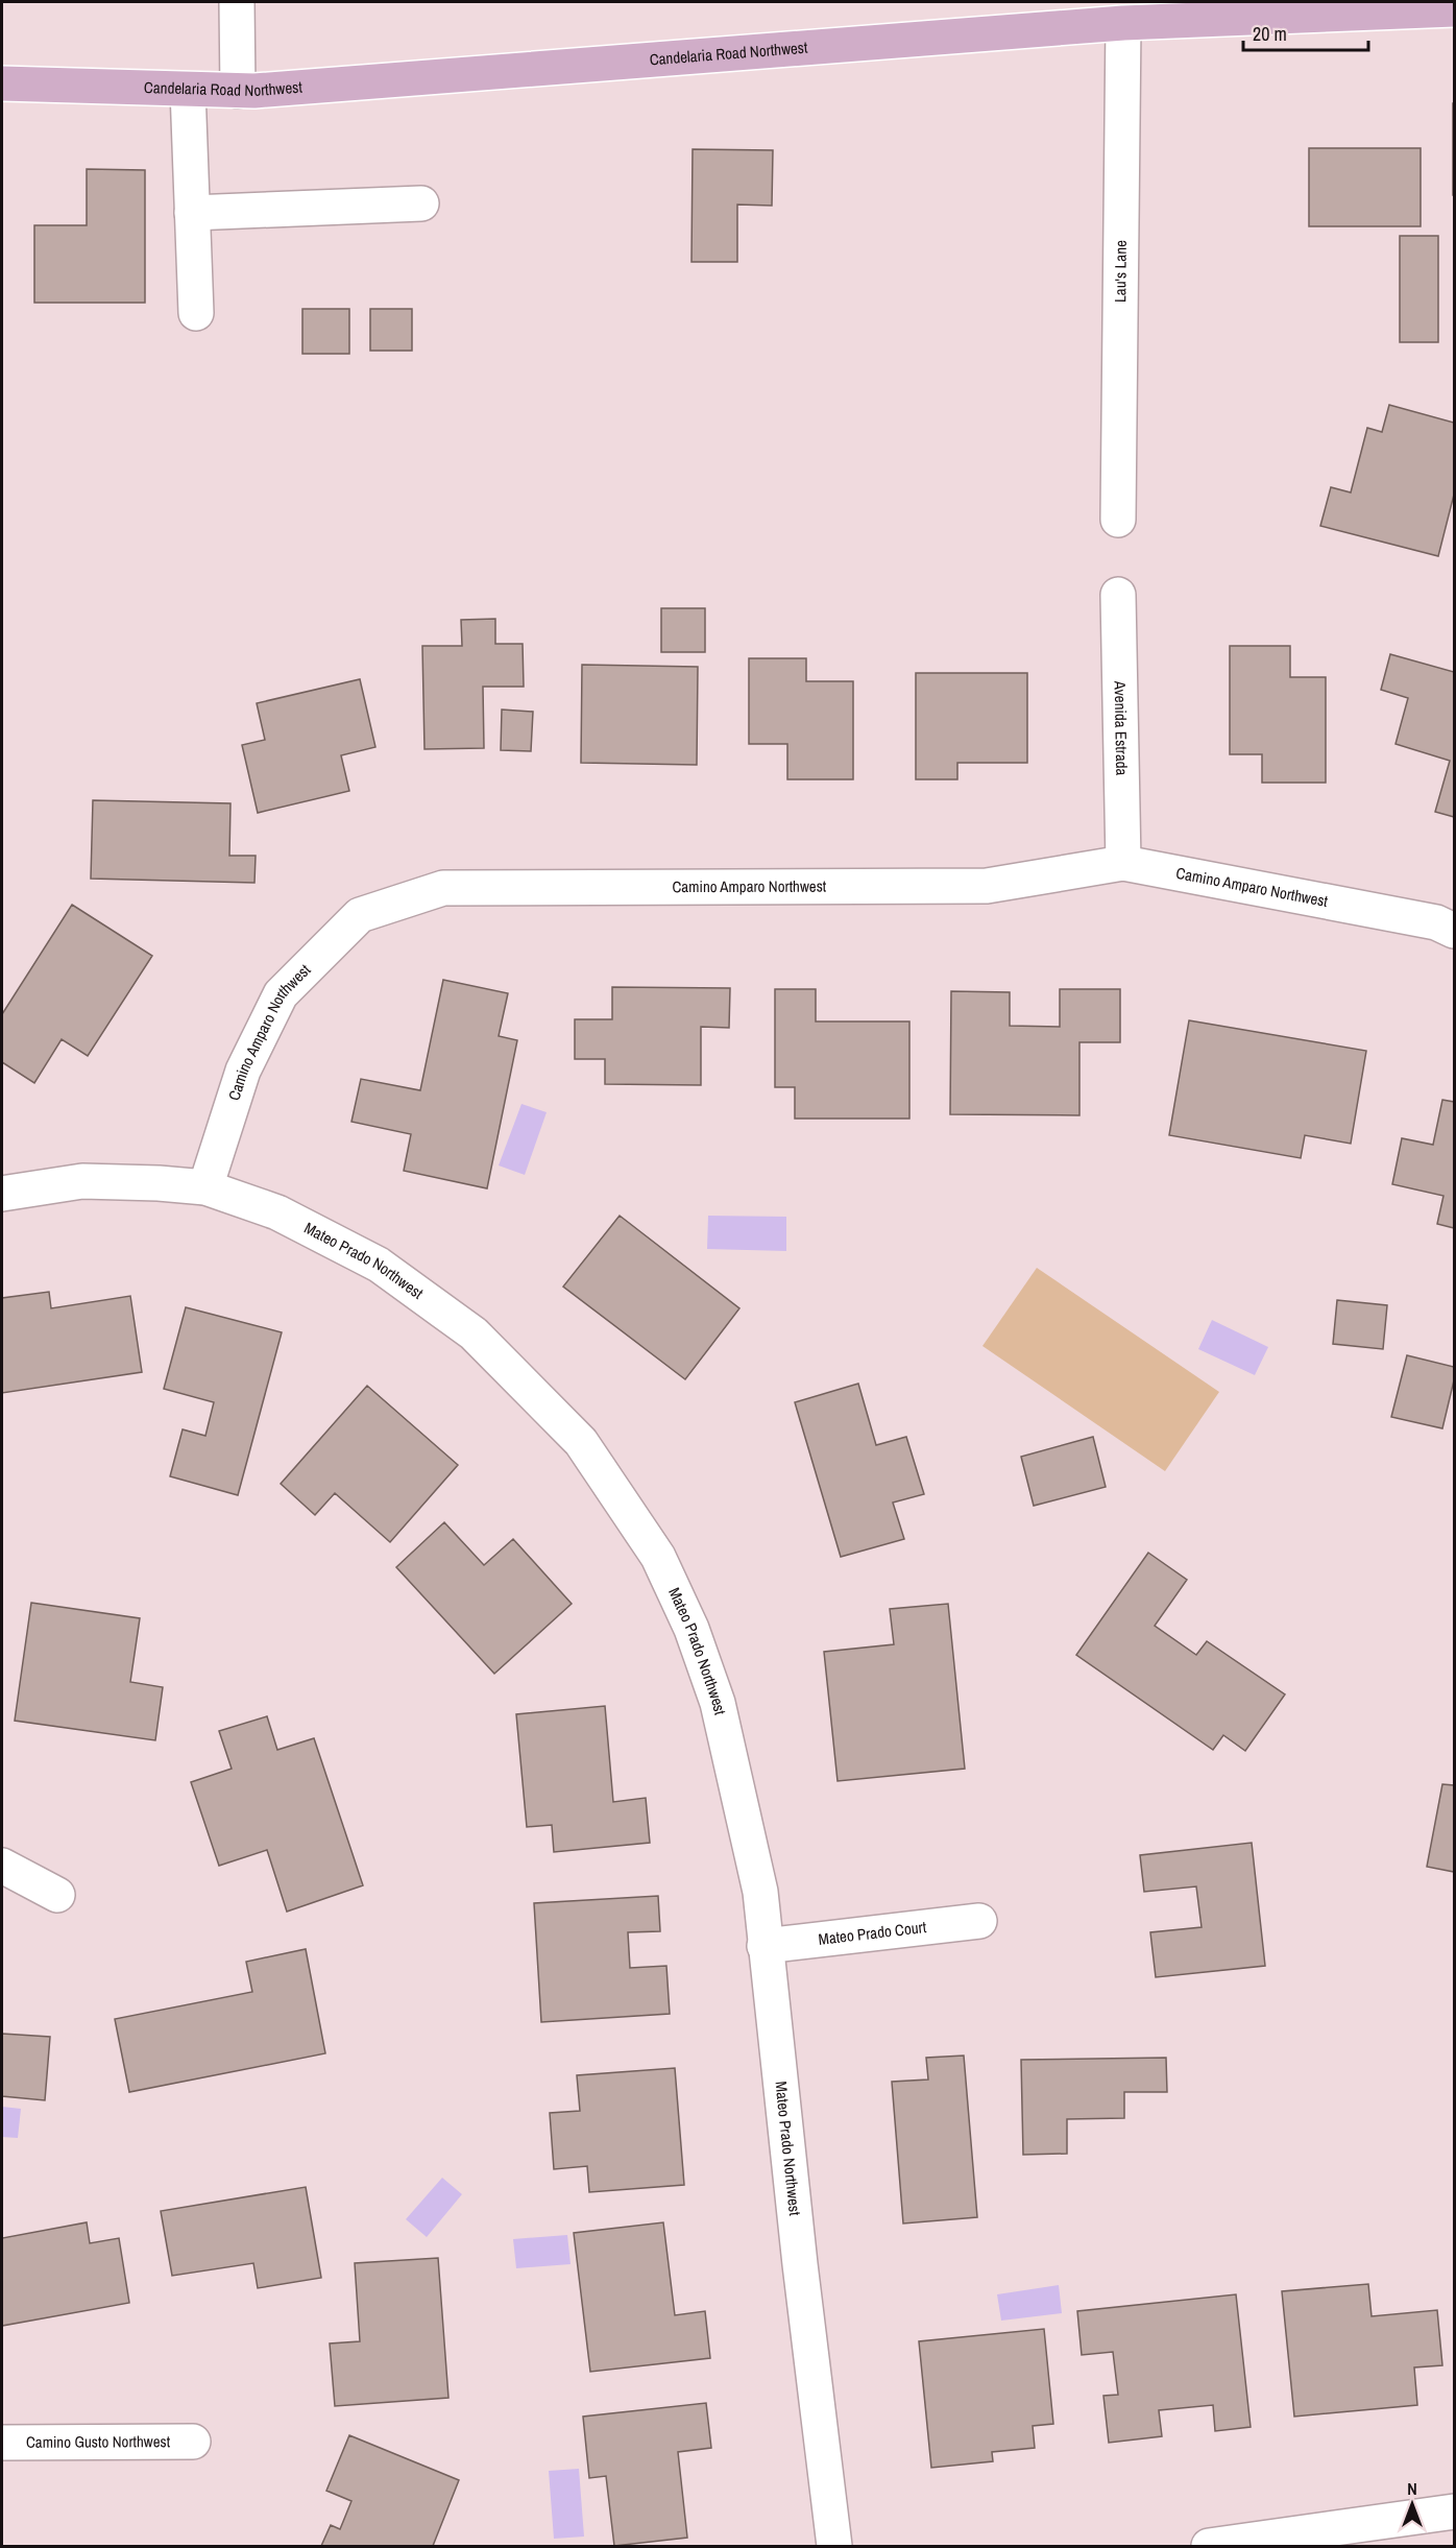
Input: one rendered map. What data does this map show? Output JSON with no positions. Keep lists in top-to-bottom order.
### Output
{
  "streets": {
    "main road": ["Candelaria Road Northwest"],
    "street": [
      "Lau's Lane",
      "Avenida Estrada",
      "Camino Amparo Northwest",
      "Mateo Prado Northwest",
      "Mateo Prado Court",
      "Camino Gusto Northwest"
    ]
  },
  "crossings": [
    ["Candelaria Road Northwest", "Lau's Lane"],
    ["Avenida Estrada", "Camino Amparo Northwest"],
    ["Camino Amparo Northwest", "Mateo Prado Northwest"],
    ["Mateo Prado Northwest", "Mateo Prado Court"]
  ],
  "scale_bar": "20 m",
  "north": "top"
}
